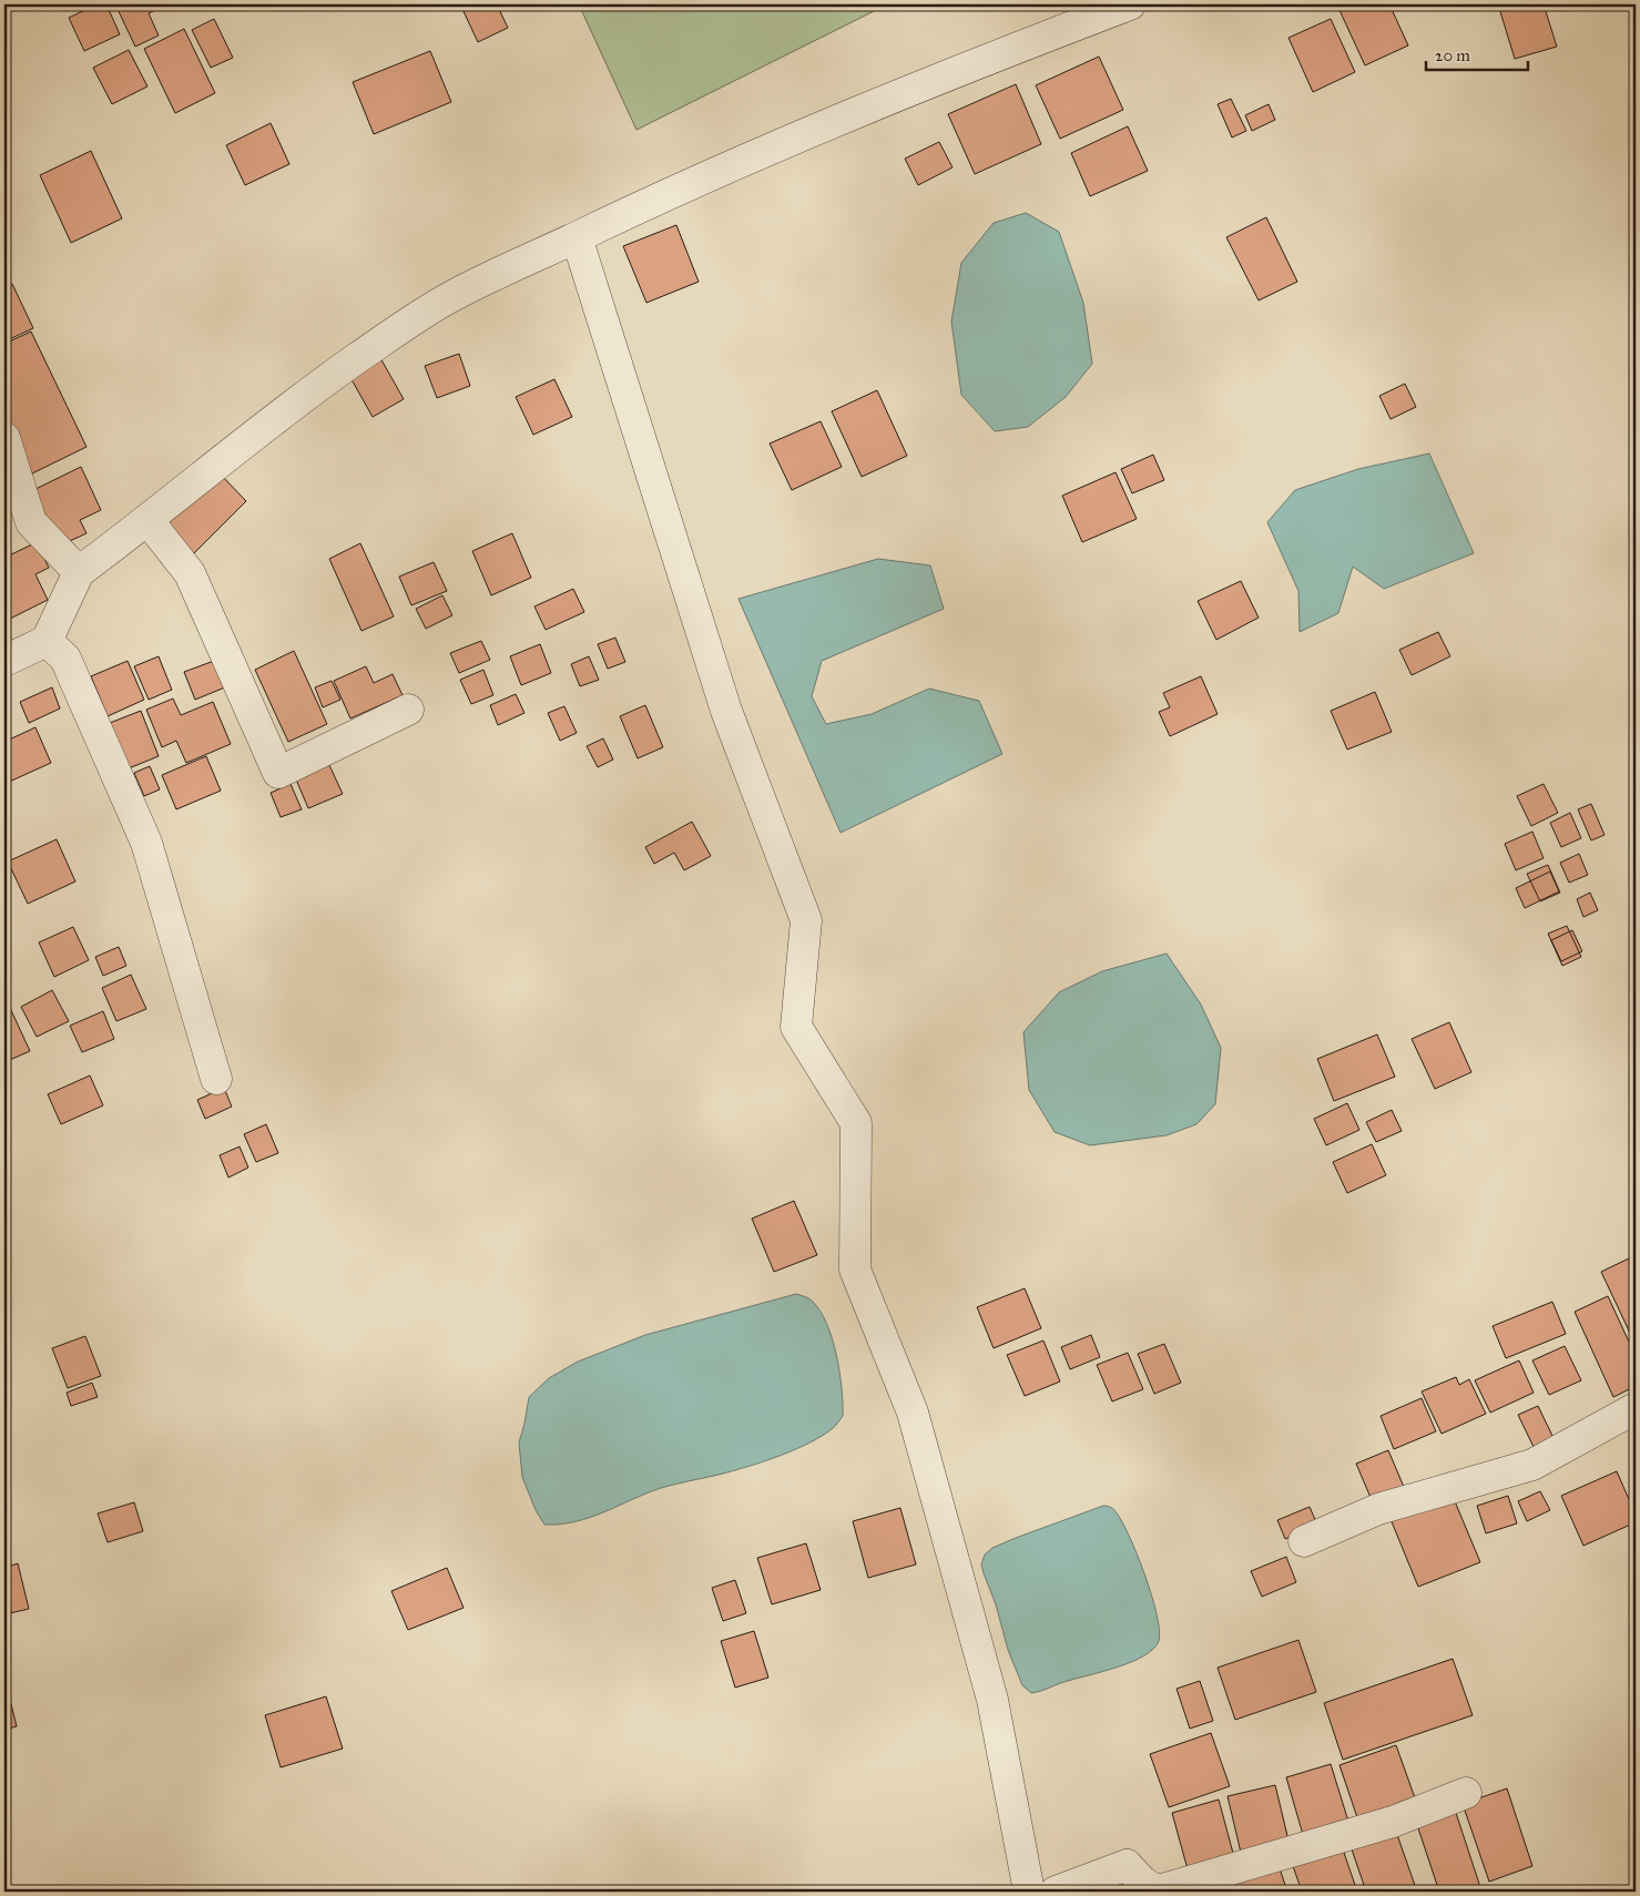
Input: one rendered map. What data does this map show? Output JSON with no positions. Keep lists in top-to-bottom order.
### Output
{
  "scale_bar": "20 m"
}
